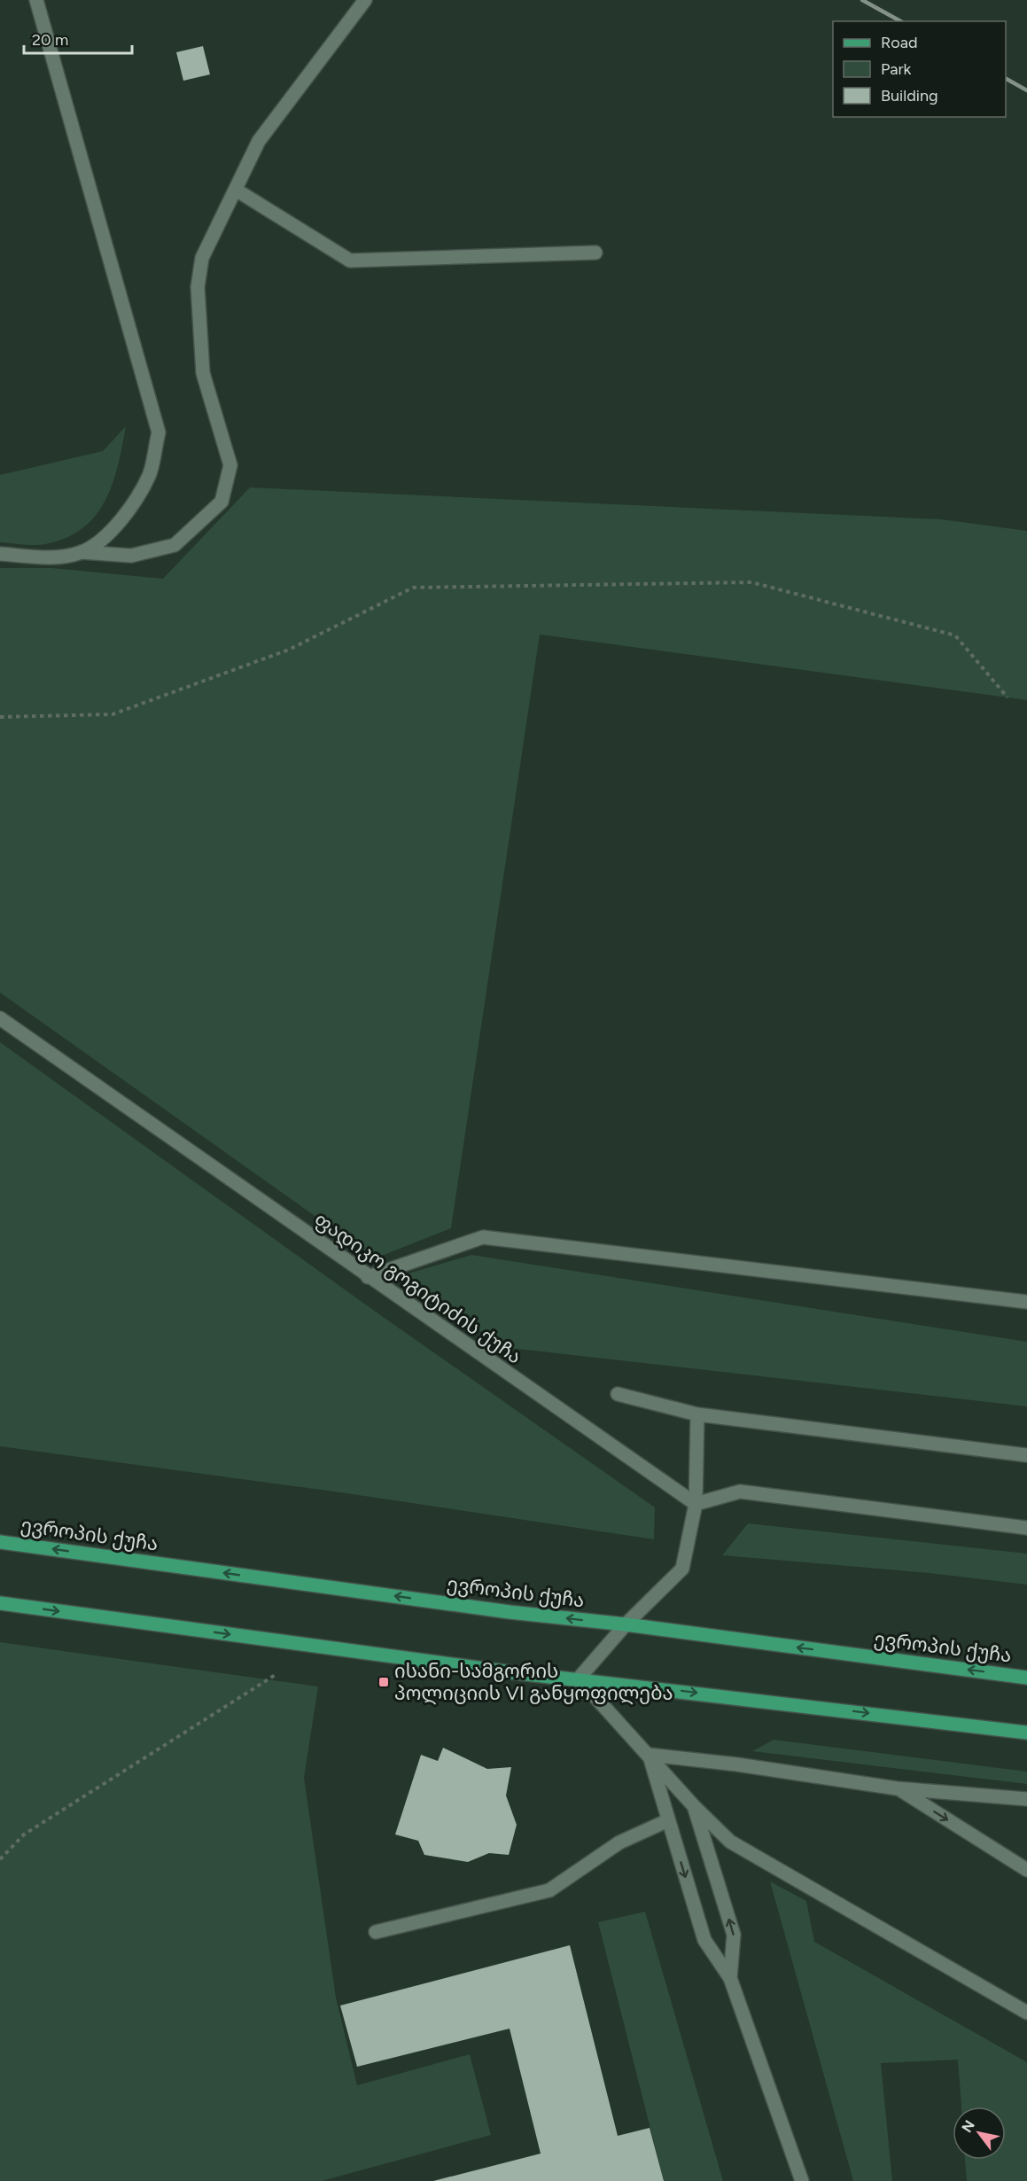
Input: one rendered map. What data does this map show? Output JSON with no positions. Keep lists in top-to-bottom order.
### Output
{
  "streets": {
    "main road": ["ევროპის ქუჩა"],
    "street": ["ფადიკო გოგიტიძის ქუჩა"]
  },
  "places": {
    "transit": ["ისანი-სამგორის პოლიციის VI განყოფილება"]
  },
  "legend": ["Road", "Park", "Building"],
  "scale_bar": "20 m",
  "north": "top left"
}
